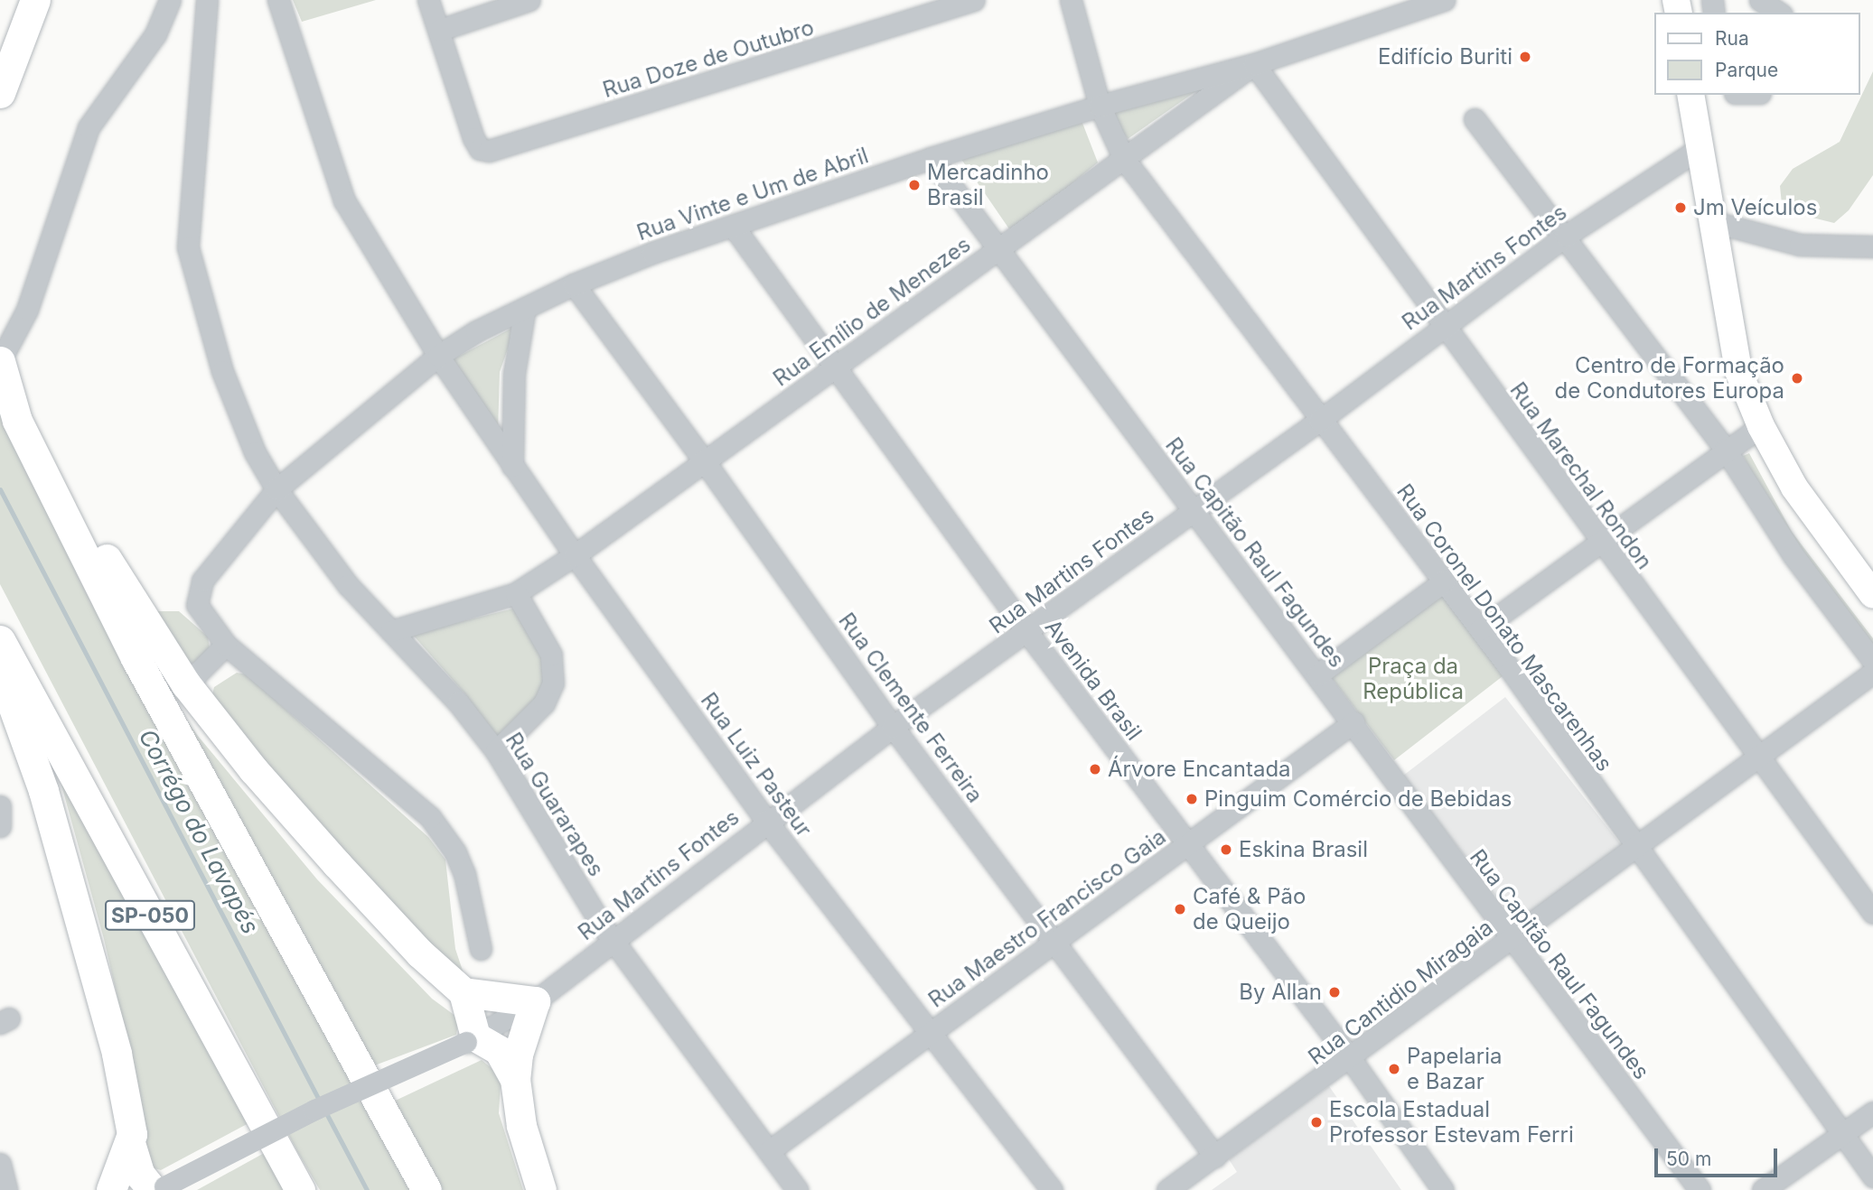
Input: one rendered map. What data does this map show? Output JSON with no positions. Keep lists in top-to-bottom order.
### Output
{
  "streets": {
    "highway": ["SP-050"],
    "street": [
      "Rua Doze de Outubro",
      "Rua Vinte e Um de Abril",
      "Rua Martins Fontes",
      "Rua Emílio de Menezes",
      "Rua Marechal Rondon",
      "Rua Capitão Raul Fagundes",
      "Rua Coronel Donato Mascarenhas",
      "Avenida Brasil",
      "Rua Clemente Ferreira",
      "Rua Luiz Pasteur",
      "Rua Guararapes",
      "Rua Maestro Francisco Gaia",
      "Rua Cantidio Miragaia"
    ]
  },
  "crossings": [
    ["Rua Vinte e Um de Abril", "Rua Emílio de Menezes"],
    ["Rua Vinte e Um de Abril", "Rua Marechal Rondon"],
    ["Rua Vinte e Um de Abril", "Rua Capitão Raul Fagundes"],
    ["Rua Vinte e Um de Abril", "Rua Coronel Donato Mascarenhas"],
    ["Rua Vinte e Um de Abril", "Avenida Brasil"],
    ["Rua Vinte e Um de Abril", "Rua Clemente Ferreira"],
    ["Rua Vinte e Um de Abril", "Rua Luiz Pasteur"],
    ["Rua Vinte e Um de Abril", "Rua Guararapes"],
    ["Rua Martins Fontes", "Rua Marechal Rondon"],
    ["Rua Martins Fontes", "Rua Capitão Raul Fagundes"],
    ["Rua Martins Fontes", "Rua Coronel Donato Mascarenhas"],
    ["Rua Martins Fontes", "Avenida Brasil"],
    ["Rua Martins Fontes", "Rua Clemente Ferreira"],
    ["Rua Martins Fontes", "Rua Luiz Pasteur"],
    ["Rua Martins Fontes", "Rua Guararapes"],
    ["Rua Emílio de Menezes", "Rua Marechal Rondon"],
    ["Rua Emílio de Menezes", "Rua Capitão Raul Fagundes"],
    ["Rua Emílio de Menezes", "Rua Coronel Donato Mascarenhas"],
    ["Rua Emílio de Menezes", "Avenida Brasil"],
    ["Rua Emílio de Menezes", "Rua Clemente Ferreira"],
    ["Rua Emílio de Menezes", "Rua Luiz Pasteur"],
    ["Rua Emílio de Menezes", "Rua Guararapes"],
    ["Rua Marechal Rondon", "Rua Cantidio Miragaia"],
    ["Rua Capitão Raul Fagundes", "Rua Maestro Francisco Gaia"],
    ["Rua Capitão Raul Fagundes", "Rua Cantidio Miragaia"],
    ["Rua Coronel Donato Mascarenhas", "Rua Cantidio Miragaia"],
    ["Avenida Brasil", "Rua Maestro Francisco Gaia"],
    ["Avenida Brasil", "Rua Cantidio Miragaia"],
    ["Rua Clemente Ferreira", "Rua Maestro Francisco Gaia"],
    ["Rua Clemente Ferreira", "Rua Cantidio Miragaia"],
    ["Rua Luiz Pasteur", "Rua Maestro Francisco Gaia"],
    ["Rua Guararapes", "Rua Maestro Francisco Gaia"]
  ],
  "water": ["Corrégo do Lavapés"],
  "parks": ["Praça da República"],
  "places": [
    "Edifício Buriti",
    "Mercadinho Brasil",
    "Jm Veículos",
    "Centro de Formação de Condutores Europa",
    "Árvore Encantada",
    "Pinguim Comércio de Bebidas",
    "Eskina Brasil",
    "Café & Pão de Queijo",
    "By Allan",
    "Papelaria e Bazar",
    "Escola Estadual Professor Estevam Ferri"
  ],
  "legend": ["Rua", "Parque"],
  "scale_bar": "50 m"
}
